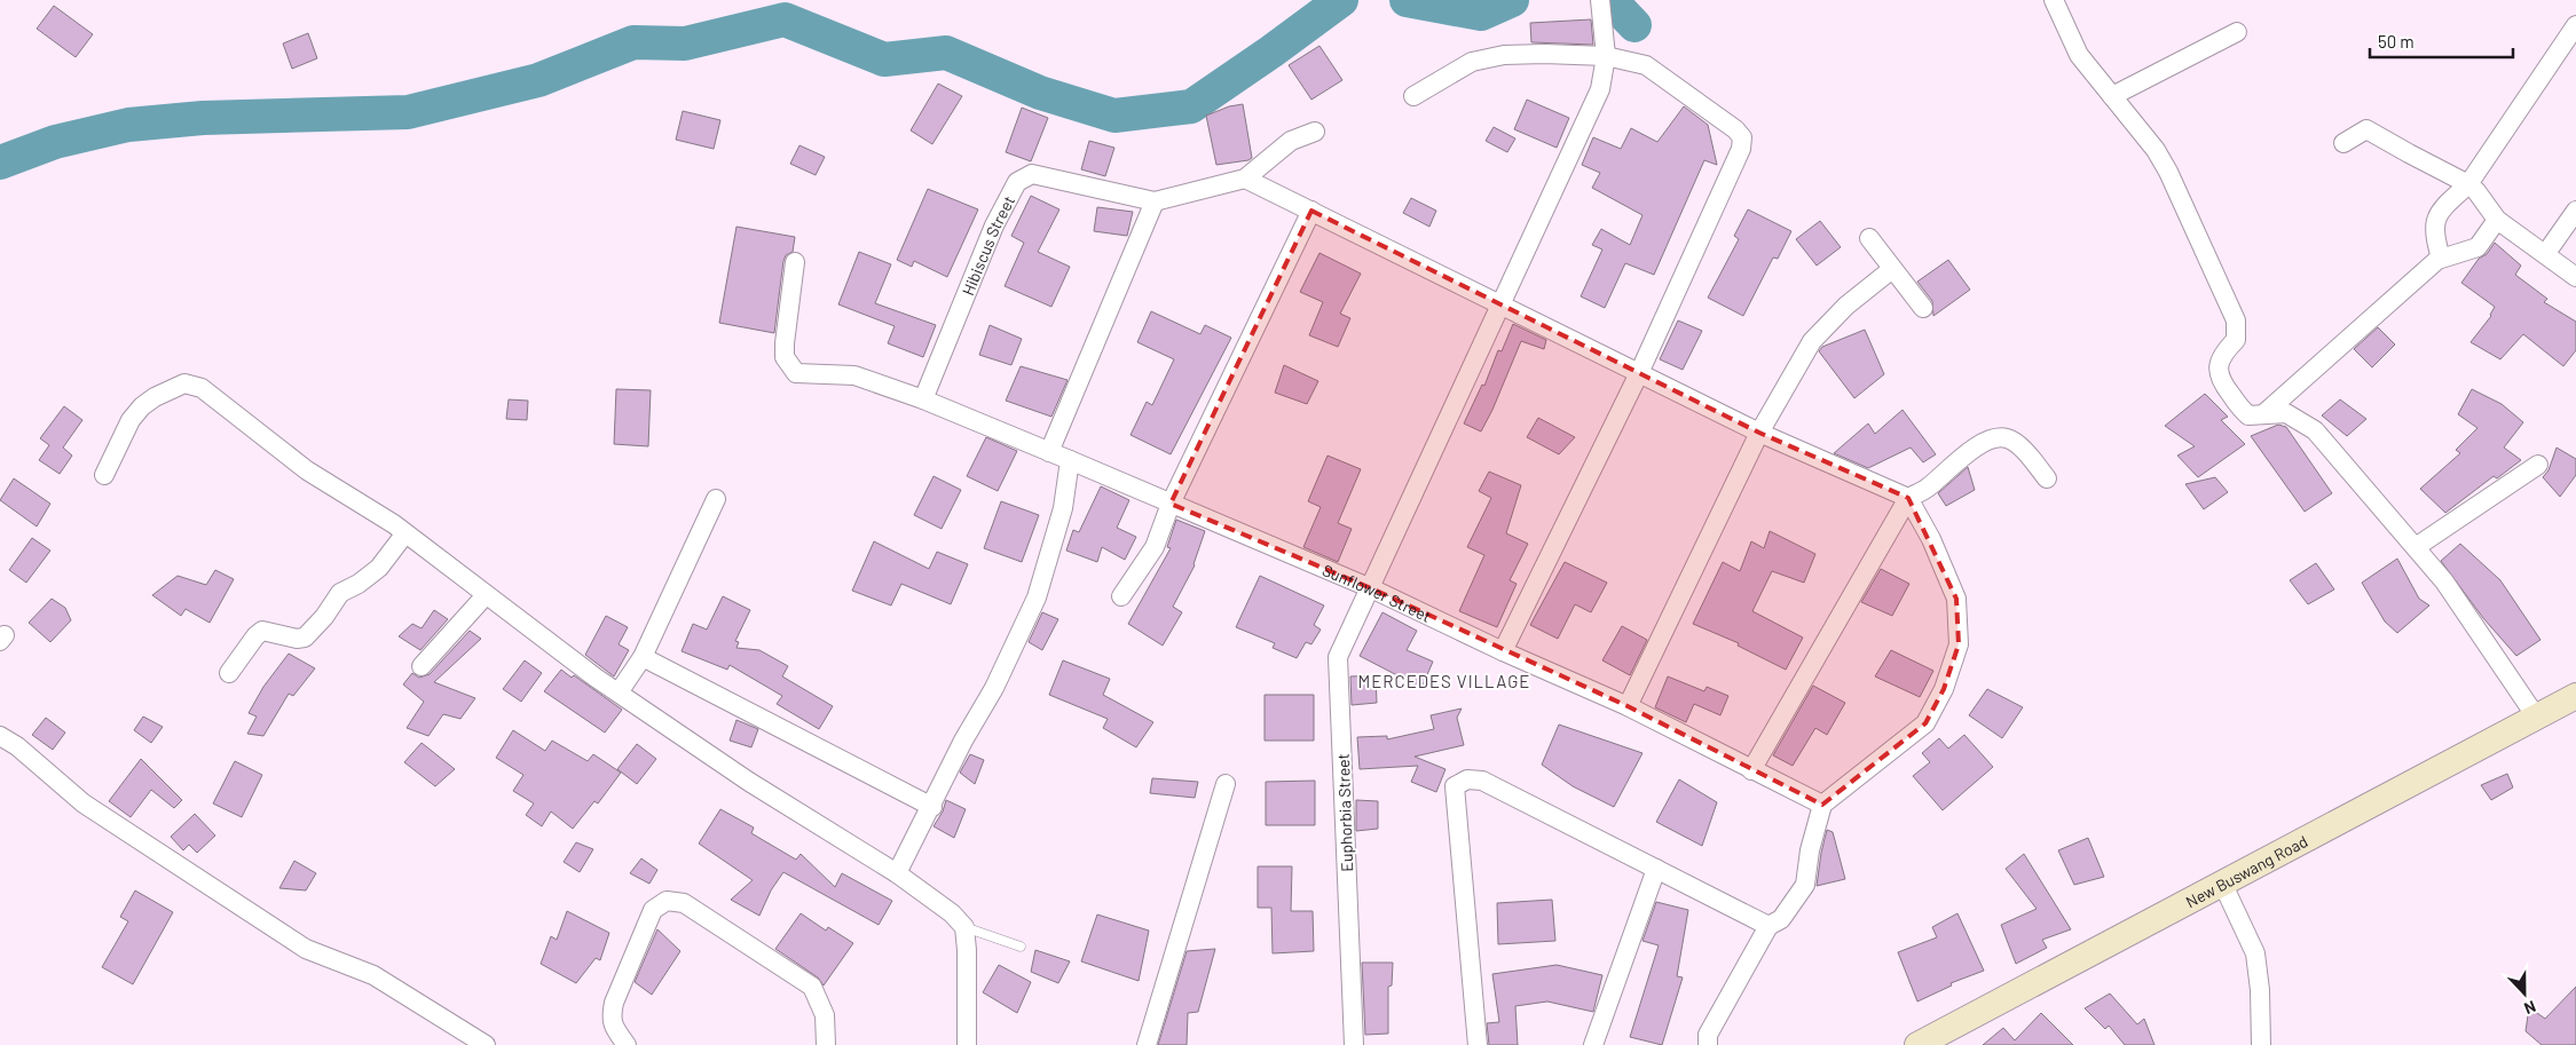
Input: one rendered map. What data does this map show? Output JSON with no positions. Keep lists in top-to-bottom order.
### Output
{
  "streets": {
    "street": [
      "Hibiscus Street",
      "Sunflower Street",
      "Euphorbia Street",
      "New Buswang Road"
    ]
  },
  "crossings": [
    ["Hibiscus Street", "Sunflower Street"],
    ["Sunflower Street", "Euphorbia Street"]
  ],
  "districts": ["MERCEDES VILLAGE"],
  "scale_bar": "50 m",
  "north": "bottom"
}
